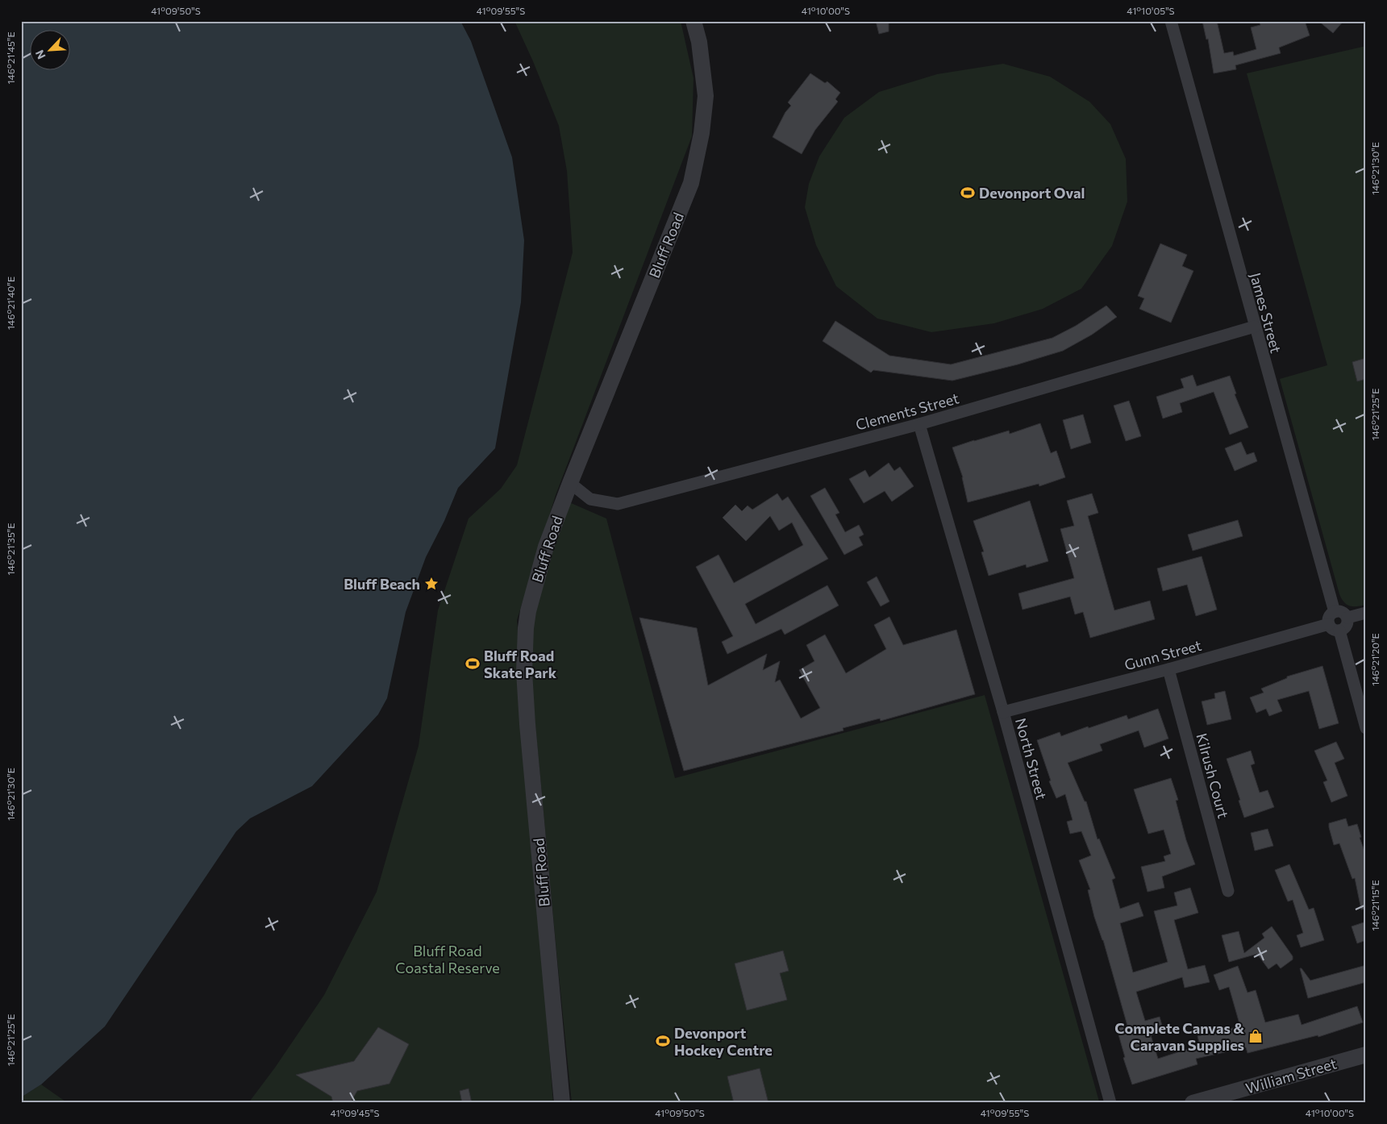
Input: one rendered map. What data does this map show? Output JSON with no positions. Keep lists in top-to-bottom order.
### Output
{
  "streets": {
    "street": [
      "Bluff Road",
      "James Street",
      "Clements Street",
      "Gunn Street",
      "North Street",
      "Kilrush Court",
      "William Street"
    ]
  },
  "crossings": [
    ["Bluff Road", "Clements Street"],
    ["James Street", "Clements Street"],
    ["James Street", "Gunn Street"],
    ["Clements Street", "North Street"],
    ["Gunn Street", "North Street"],
    ["Gunn Street", "Kilrush Court"]
  ],
  "parks": ["Bluff Road Coastal Reserve"],
  "places": {
    "sports": ["Devonport Oval", "Bluff Road Skate Park", "Devonport Hockey Centre"],
    "place": ["Bluff Beach"],
    "shop": ["Complete Canvas & Caravan Supplies"]
  },
  "north": "bottom left",
  "coordinates": [
    "41°09'50\"S",
    "41°09'55\"S",
    "41°10'00\"S",
    "41°10'05\"S",
    "146°21'45\"E",
    "146°21'30\"E",
    "146°21'40\"E",
    "146°21'25\"E",
    "146°21'35\"E",
    "146°21'20\"E",
    "146°21'15\"E",
    "41°09'45\"S"
  ]
}
